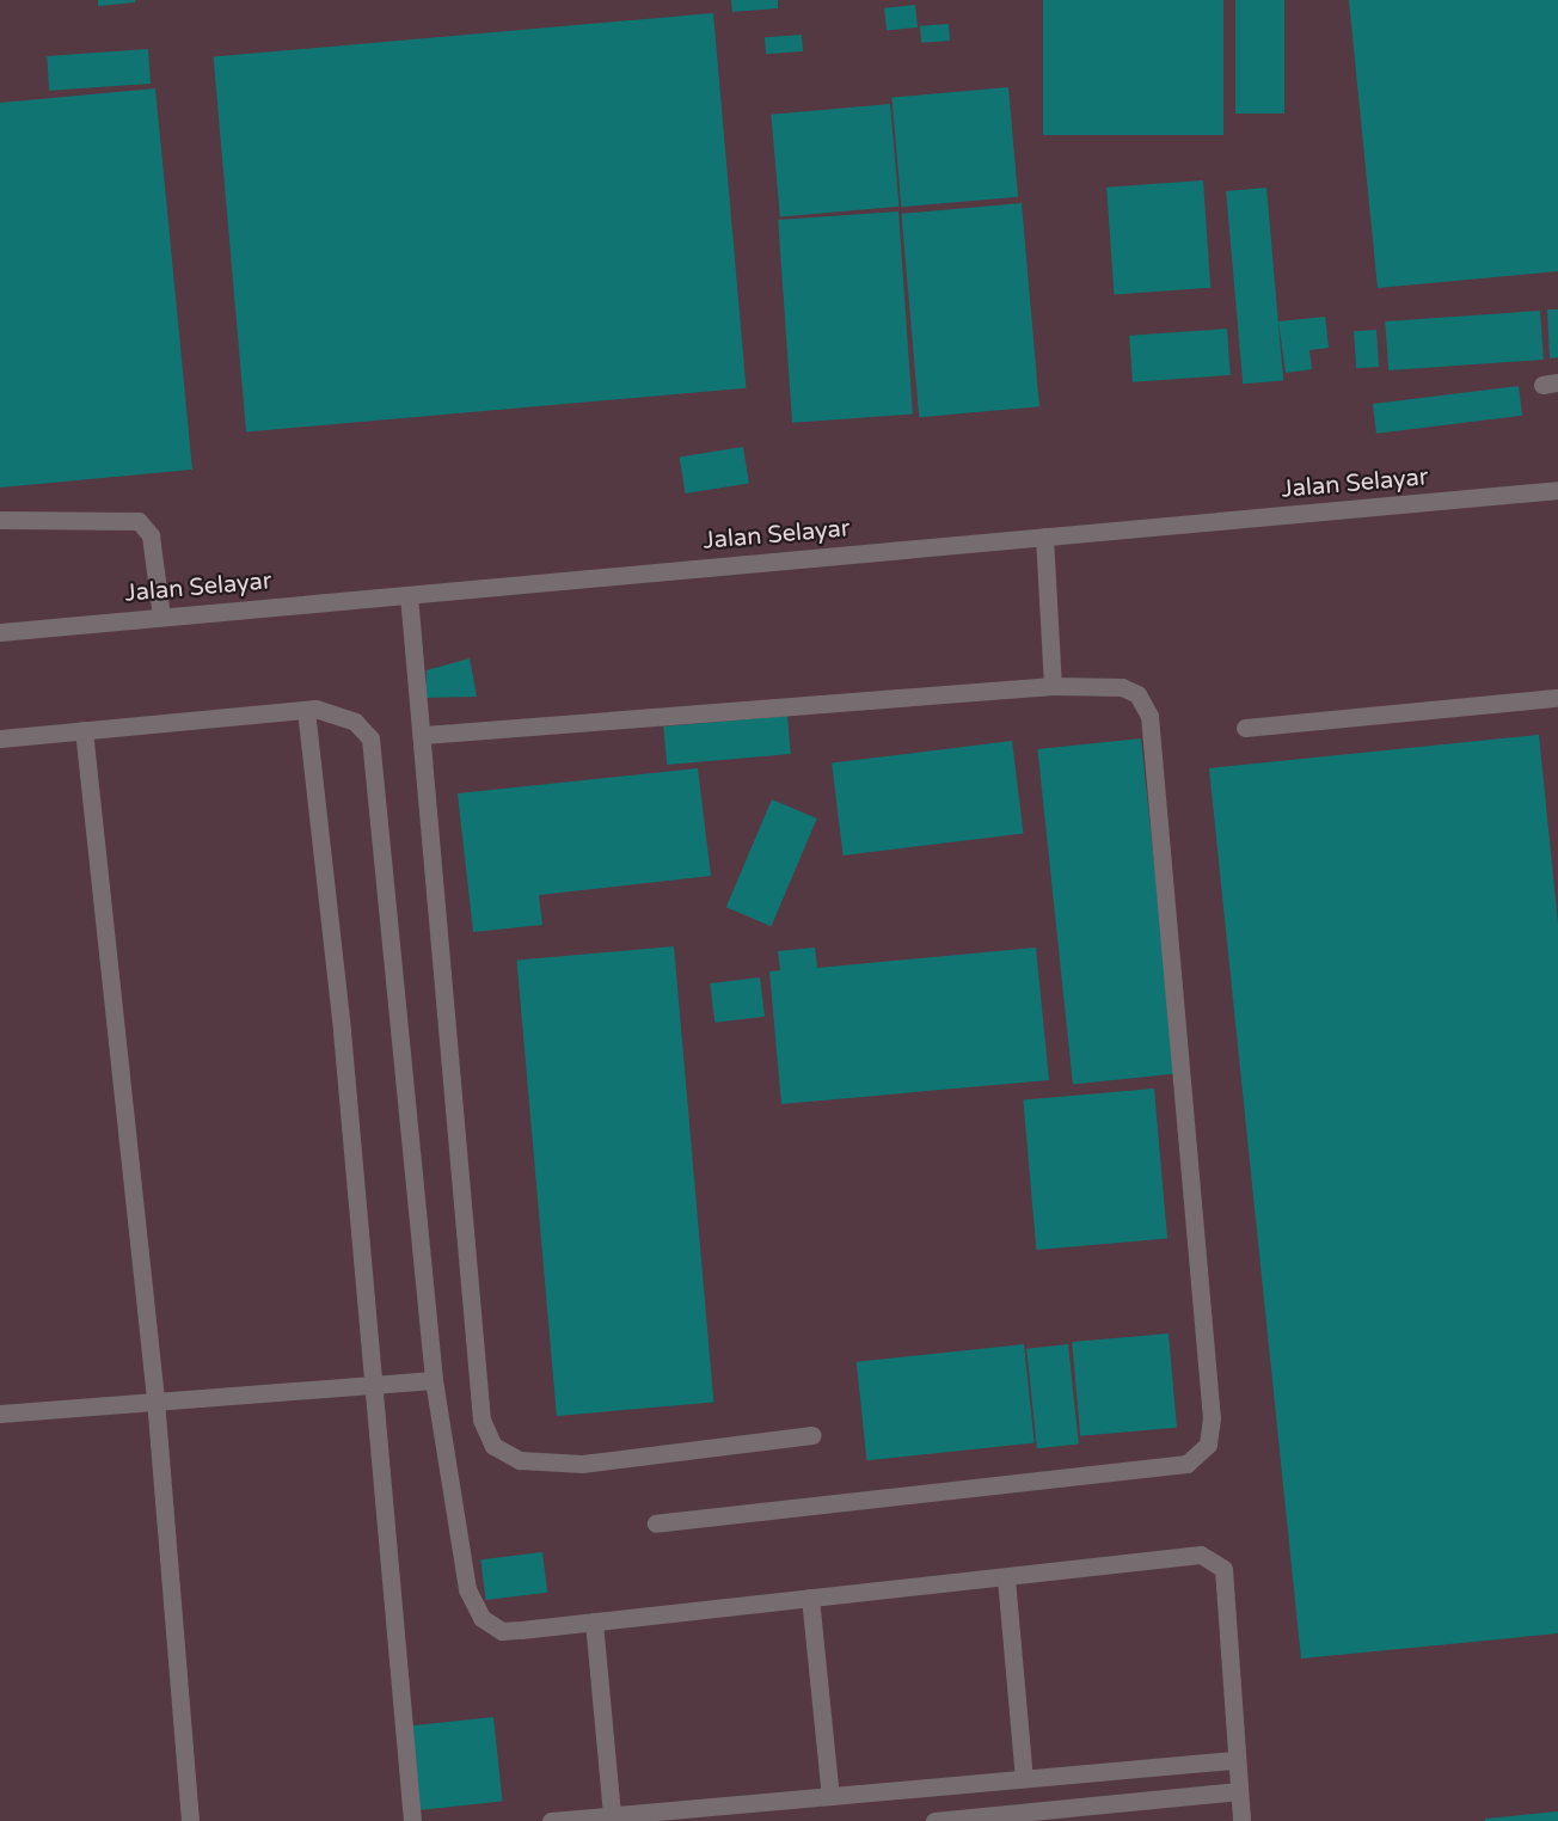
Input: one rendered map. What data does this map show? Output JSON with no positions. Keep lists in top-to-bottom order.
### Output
{
  "streets": {
    "street": ["Jalan Selayar"]
  }
}
